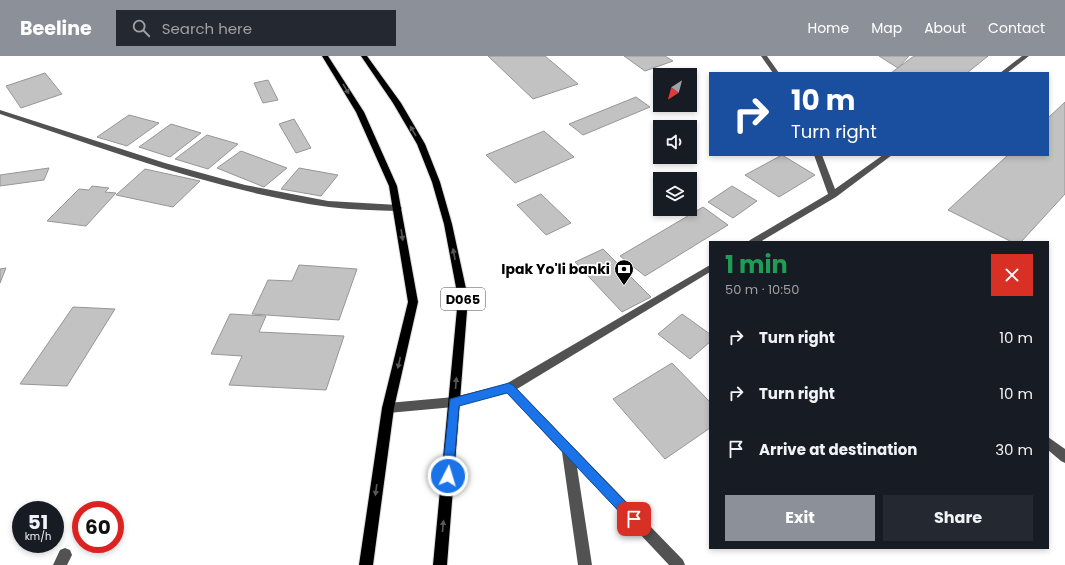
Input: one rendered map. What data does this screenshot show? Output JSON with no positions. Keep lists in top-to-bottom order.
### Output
{
  "streets": {
    "main road": ["D065"]
  },
  "places": {
    "bank": ["Ipak Yo'li banki"]
  },
  "north": "bottom left",
  "page": {
    "header": "Beeline",
    "search": "Search here",
    "nav": [
      "Home",
      "Map",
      "About",
      "Contact"
    ],
    "turn": ["10 m", "Turn right"],
    "heading": ["1 min", "50 m · 10:50"],
    "list": [
      {
        "name": "Turn right",
        "value": "10 m"
      },
      {
        "name": "Turn right",
        "value": "10 m"
      },
      {
        "name": "Arrive at destination",
        "value": "30 m"
      }
    ],
    "buttons": ["Exit", "Share"],
    "speed": "51 km/h",
    "limit": "60"
  }
}
